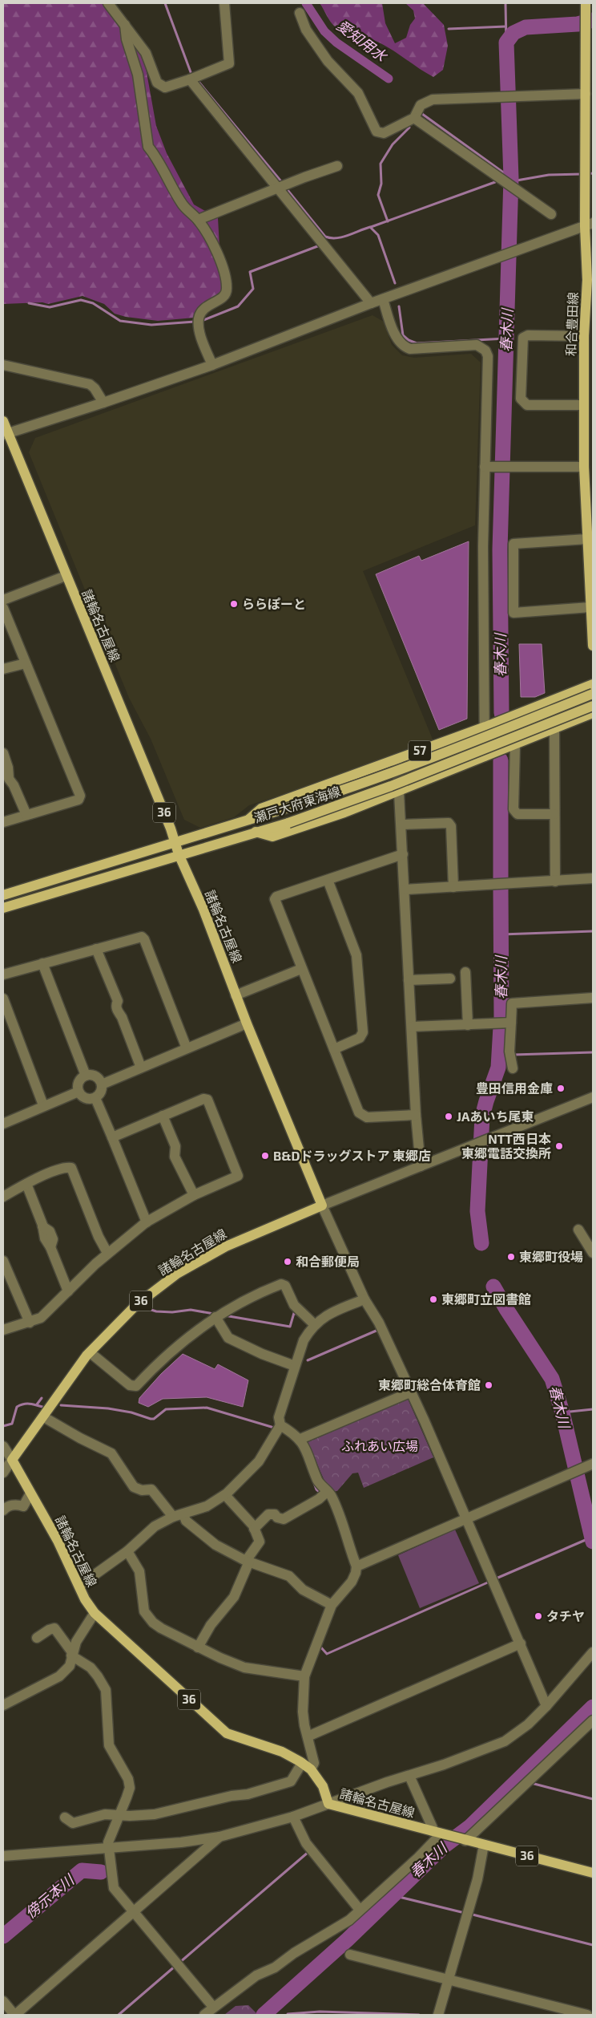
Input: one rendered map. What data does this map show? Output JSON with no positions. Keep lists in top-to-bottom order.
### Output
{
  "streets": {
    "main road": [
      "和合豊田線",
      "諸輪名古屋線",
      "57",
      "瀬戸大府東海線",
      "36"
    ]
  },
  "crossings": [
    ["諸輪名古屋線", "瀬戸大府東海線"],
    ["57", "瀬戸大府東海線"]
  ],
  "water": ["愛知用水", "春木川", "傍示本川"],
  "parks": ["ふれあい広場"],
  "places": [
    "ららぽーと",
    "豊田信用金庫",
    "JAあいち尾東",
    "NTT西日本 東郷電話交換所",
    "B&Dドラッグストア 東郷店",
    "東郷町役場",
    "和合郵便局",
    "東郷町立図書館",
    "東郷町総合体育館",
    "タチヤ"
  ]
}
